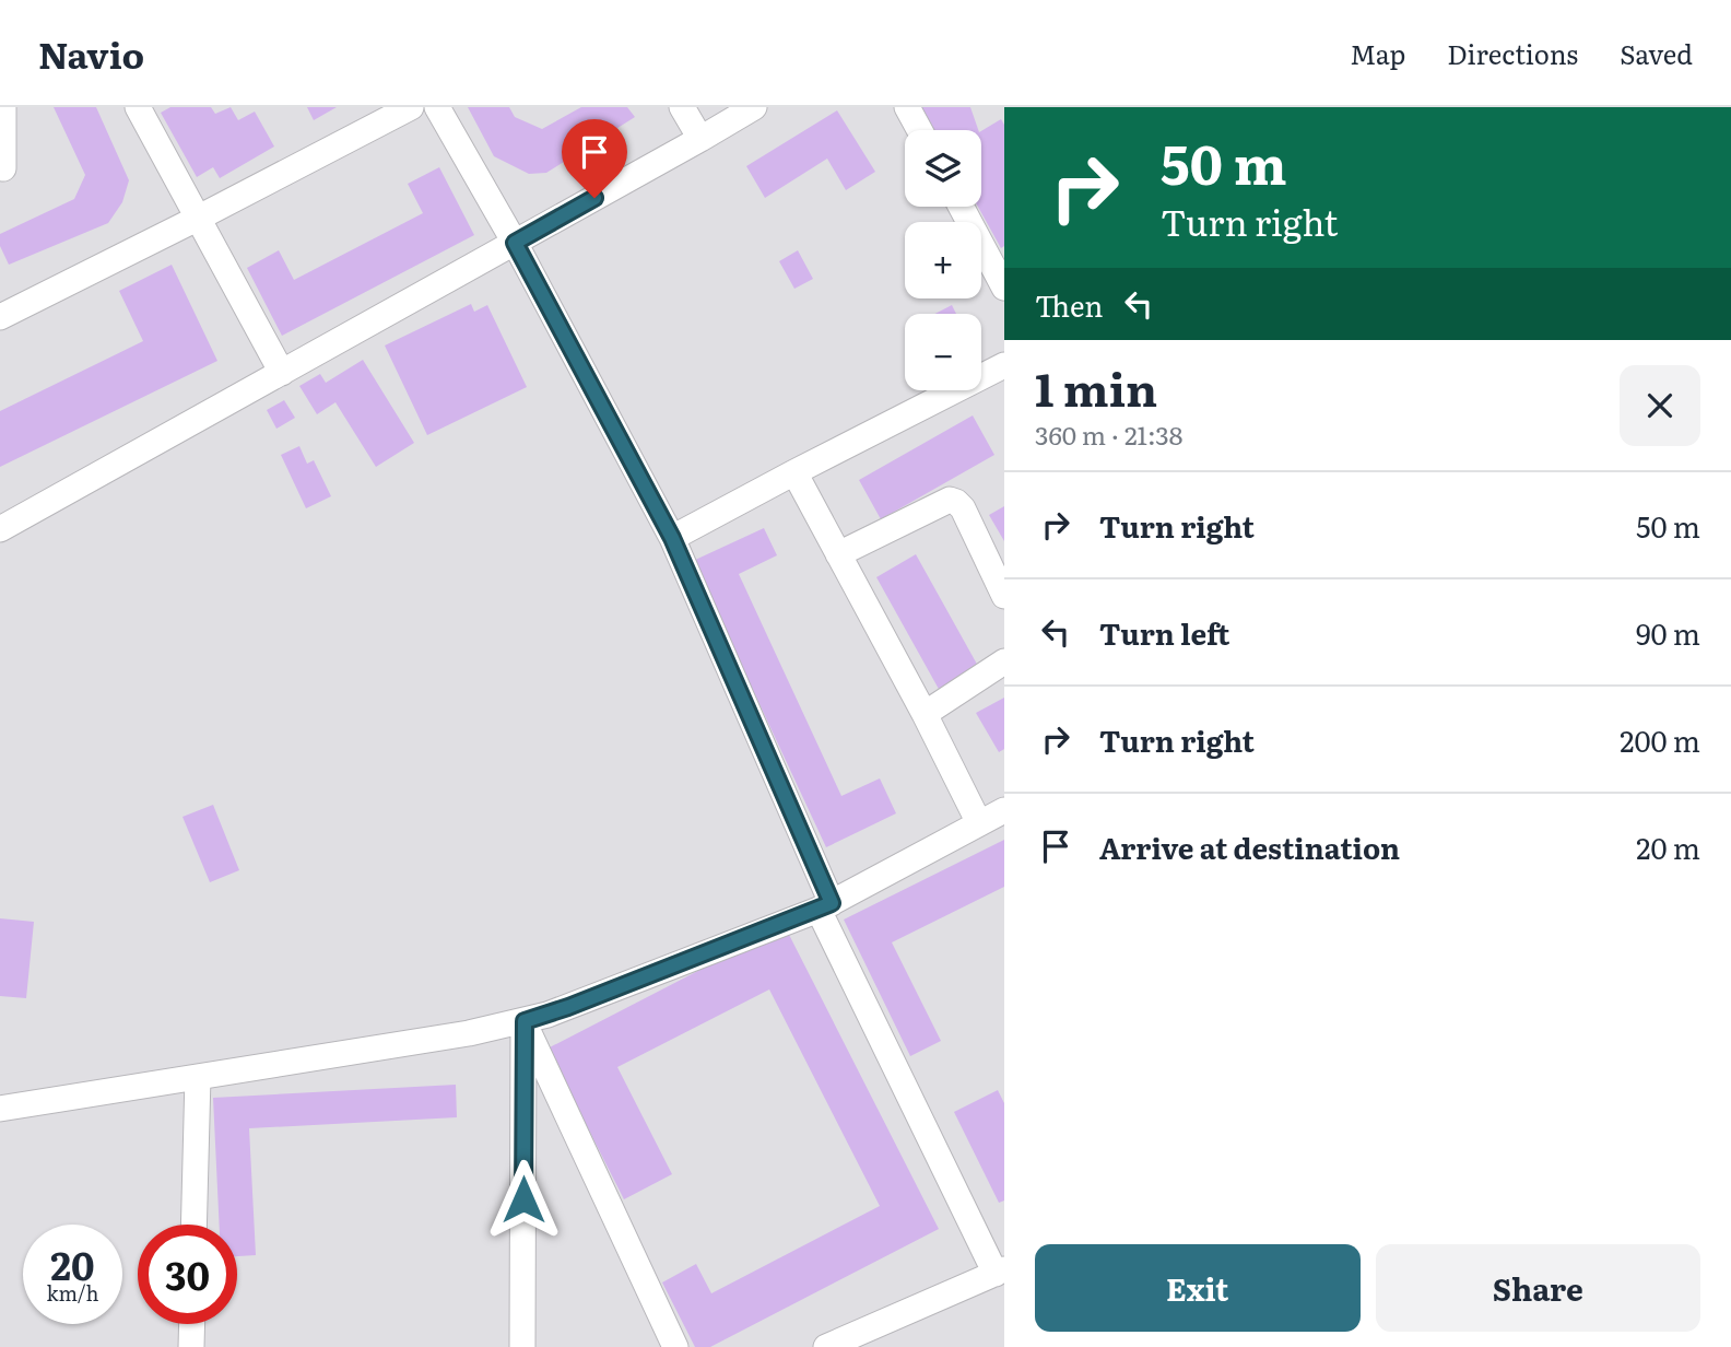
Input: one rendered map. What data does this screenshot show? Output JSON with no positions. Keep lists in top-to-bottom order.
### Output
{
  "page": {
    "header": "Navio",
    "nav": ["Map", "Directions", "Saved"],
    "turn": ["50 m", "Turn right"],
    "map_buttons": ["+", "−"],
    "then": "Then",
    "heading": ["1 min", "360 m · 21:38"],
    "list": [
      {
        "name": "Turn right",
        "value": "50 m"
      },
      {
        "name": "Turn left",
        "value": "90 m"
      },
      {
        "name": "Turn right",
        "value": "200 m"
      },
      {
        "name": "Arrive at destination",
        "value": "20 m"
      }
    ],
    "speed": "20 km/h",
    "limit": "30",
    "buttons": ["Exit", "Share"]
  }
}
